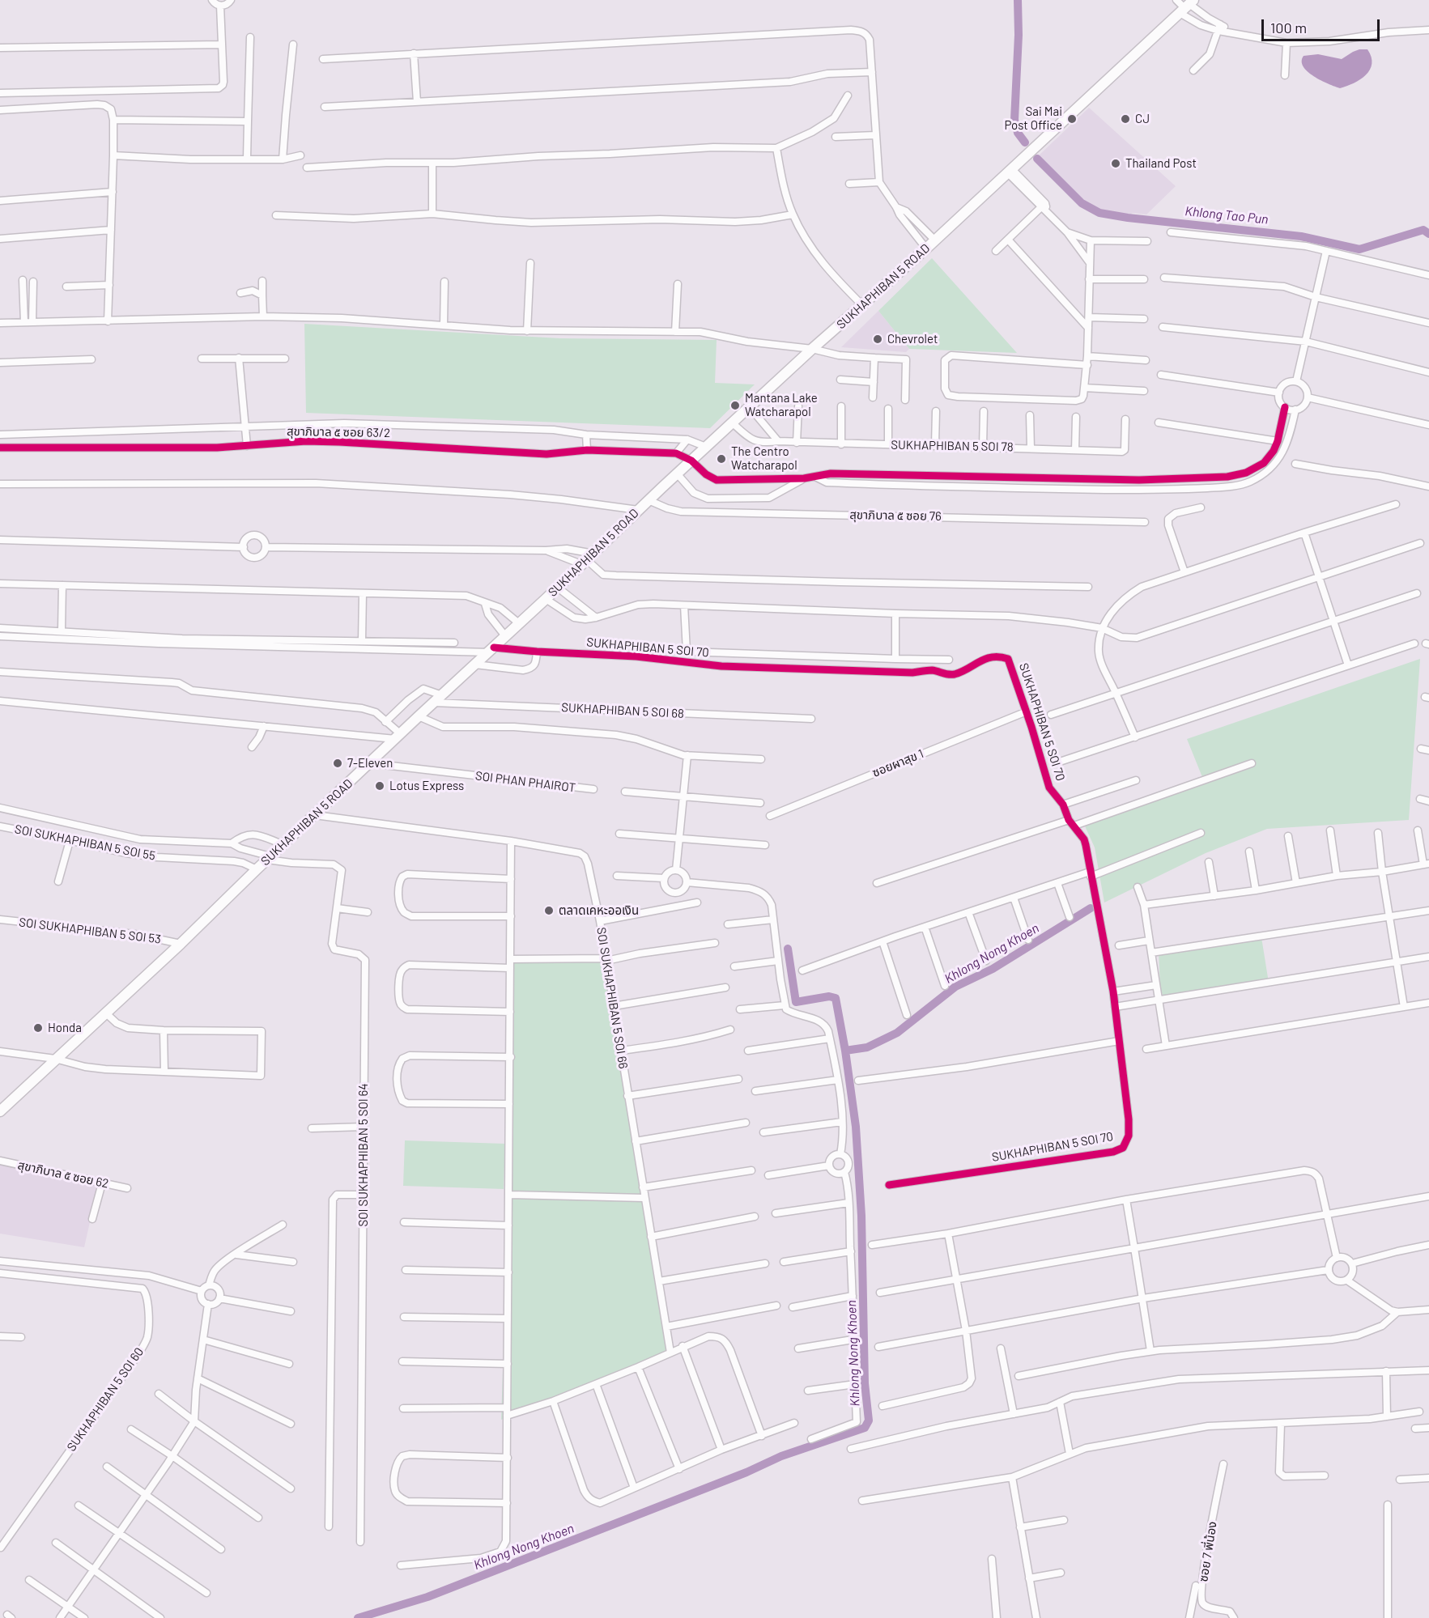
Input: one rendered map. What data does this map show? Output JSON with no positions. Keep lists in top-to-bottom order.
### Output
{
  "streets": {
    "main road": ["SUKHAPHIBAN 5 ROAD"],
    "street": [
      "สุขาภิบาล ๕ ซอย 63/2",
      "SUKHAPHIBAN 5 SOI 78",
      "สุขาภิบาล ๕ ซอย 76",
      "SUKHAPHIBAN 5 SOI 70",
      "SUKHAPHIBAN 5 SOI 68",
      "ซอยผาสุข 1",
      "SOI PHAN PHAIROT",
      "SOI SUKHAPHIBAN 5 SOI 55",
      "SOI SUKHAPHIBAN 5 SOI 53",
      "SOI SUKHAPHIBAN 5 SOI 66",
      "SOI SUKHAPHIBAN 5 SOI 64",
      "สุขาภิบาล ๕ ซอย 62",
      "SUKHAPHIBAN 5 SOI 60",
      "ซอย 7 พี่น้อง"
    ]
  },
  "crossings": [
    ["SUKHAPHIBAN 5 ROAD", "SUKHAPHIBAN 5 SOI 78"],
    ["SUKHAPHIBAN 5 ROAD", "สุขาภิบาล ๕ ซอย 76"],
    ["SUKHAPHIBAN 5 ROAD", "SUKHAPHIBAN 5 SOI 70"],
    ["SUKHAPHIBAN 5 ROAD", "SUKHAPHIBAN 5 SOI 68"],
    ["SUKHAPHIBAN 5 ROAD", "SOI PHAN PHAIROT"],
    ["SUKHAPHIBAN 5 ROAD", "SOI SUKHAPHIBAN 5 SOI 55"],
    ["SUKHAPHIBAN 5 ROAD", "SOI SUKHAPHIBAN 5 SOI 53"],
    ["SUKHAPHIBAN 5 ROAD", "SOI SUKHAPHIBAN 5 SOI 66"],
    ["SUKHAPHIBAN 5 ROAD", "SOI SUKHAPHIBAN 5 SOI 64"],
    ["SUKHAPHIBAN 5 SOI 70", "ซอยผาสุข 1"]
  ],
  "water": ["Khlong Tao Pun", "Khlong Nong Khoen"],
  "places": [
    "Sai Mai Post Office",
    "CJ",
    "Thailand Post",
    "Chevrolet",
    "Mantana Lake Watcharapol",
    "The Centro Watcharapol",
    "7-Eleven",
    "Lotus Express",
    "ตลาดเคหะออเงิน",
    "Honda"
  ],
  "scale_bar": "100 m"
}
